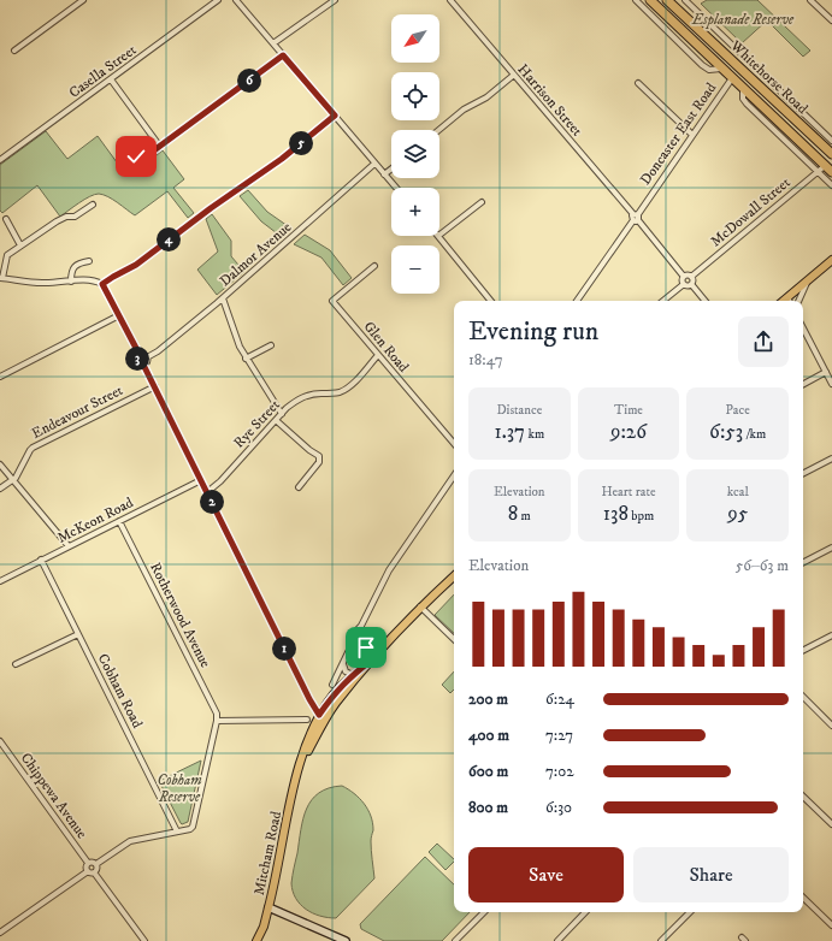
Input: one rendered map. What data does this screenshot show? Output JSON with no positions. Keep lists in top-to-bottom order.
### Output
{
  "streets": {
    "highway": ["Whitehorse Road", "Doncaster East Road"],
    "main road": ["Mitcham Road"],
    "street": [
      "Casella Street",
      "Harrison Street",
      "McDowall Street",
      "Dalmor Avenue",
      "Glen Road",
      "Endeavour Street",
      "Rye Street",
      "McKeon Road",
      "Rotherwood Avenue",
      "Cobham Road",
      "Chippewa Avenue"
    ]
  },
  "crossings": [
    ["Whitehorse Road", "Doncaster East Road"],
    ["Whitehorse Road", "McDowall Street"],
    ["Harrison Street", "Doncaster East Road"],
    ["Harrison Street", "McDowall Street"],
    ["Glen Road", "Rye Street"],
    ["McKeon Road", "Rotherwood Avenue"],
    ["McKeon Road", "Cobham Road"]
  ],
  "parks": ["Esplanade Reserve", "Cobham Reserve"],
  "north": "bottom left",
  "page": {
    "map_buttons": ["+", "−"],
    "pins": [
      "6",
      "5",
      "4",
      "3",
      "2",
      "1"
    ],
    "heading": ["Evening run", "18:47"],
    "stats": [
      ["Distance", "1.37 km"],
      ["Time", "9:26"],
      ["Pace", "6:53 /km"],
      ["Elevation", "8 m"],
      ["Heart rate", "138 bpm"],
      ["kcal", "95"]
    ],
    "chart": ["Elevation", "56–63 m"],
    "list": [
      {
        "name": "200 m",
        "note": "6:24"
      },
      {
        "name": "400 m",
        "note": "7:27"
      },
      {
        "name": "600 m",
        "note": "7:02"
      },
      {
        "name": "800 m",
        "note": "6:30"
      }
    ],
    "buttons": ["Save", "Share"]
  }
}
